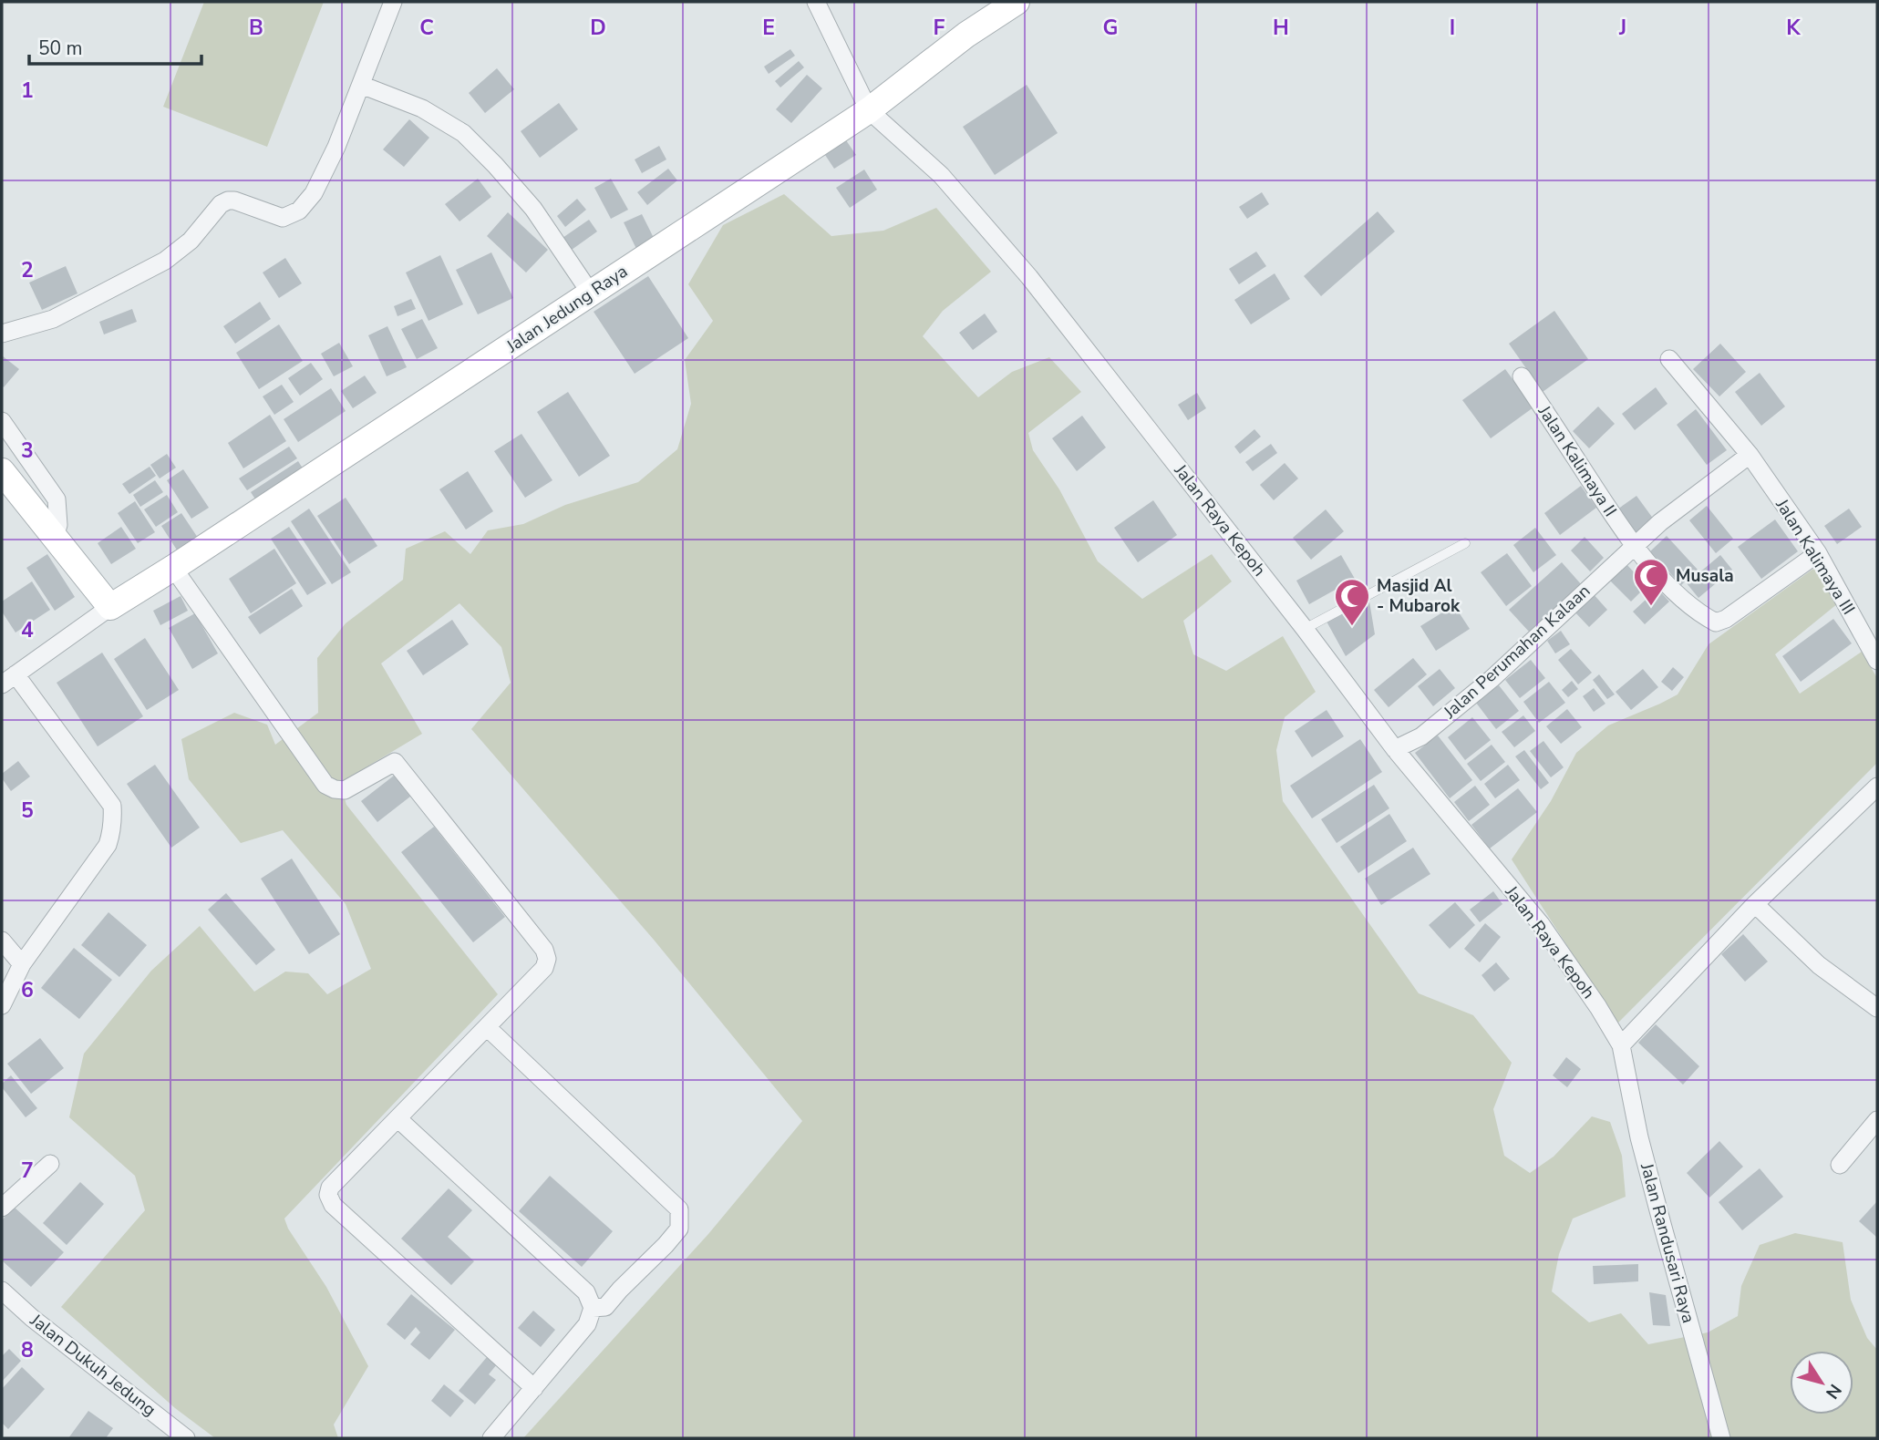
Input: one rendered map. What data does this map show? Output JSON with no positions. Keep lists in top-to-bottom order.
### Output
{
  "streets": {
    "street": [
      "Jalan Jedung Raya",
      "Jalan Kalimaya II",
      "Jalan Raya Kepoh",
      "Jalan Kalimaya III",
      "Jalan Perumahan Kalaan",
      "Jalan Randusari Raya",
      "Jalan Dukuh Jedung"
    ]
  },
  "crossings": [
    ["Jalan Jedung Raya", "Jalan Raya Kepoh"],
    ["Jalan Kalimaya II", "Jalan Kalimaya III"],
    ["Jalan Kalimaya II", "Jalan Perumahan Kalaan"],
    ["Jalan Raya Kepoh", "Jalan Perumahan Kalaan"],
    ["Jalan Raya Kepoh", "Jalan Randusari Raya"],
    ["Jalan Kalimaya III", "Jalan Perumahan Kalaan"]
  ],
  "places": {
    "mosque": ["Musala", "Masjid Al - Mubarok"]
  },
  "scale_bar": "50 m",
  "north": "bottom right",
  "grid": {
    "columns": [
      "B",
      "C",
      "D",
      "E",
      "F",
      "G",
      "H",
      "I",
      "J",
      "K"
    ],
    "rows": [
      "1",
      "2",
      "3",
      "4",
      "5",
      "6",
      "7",
      "8"
    ]
  }
}
